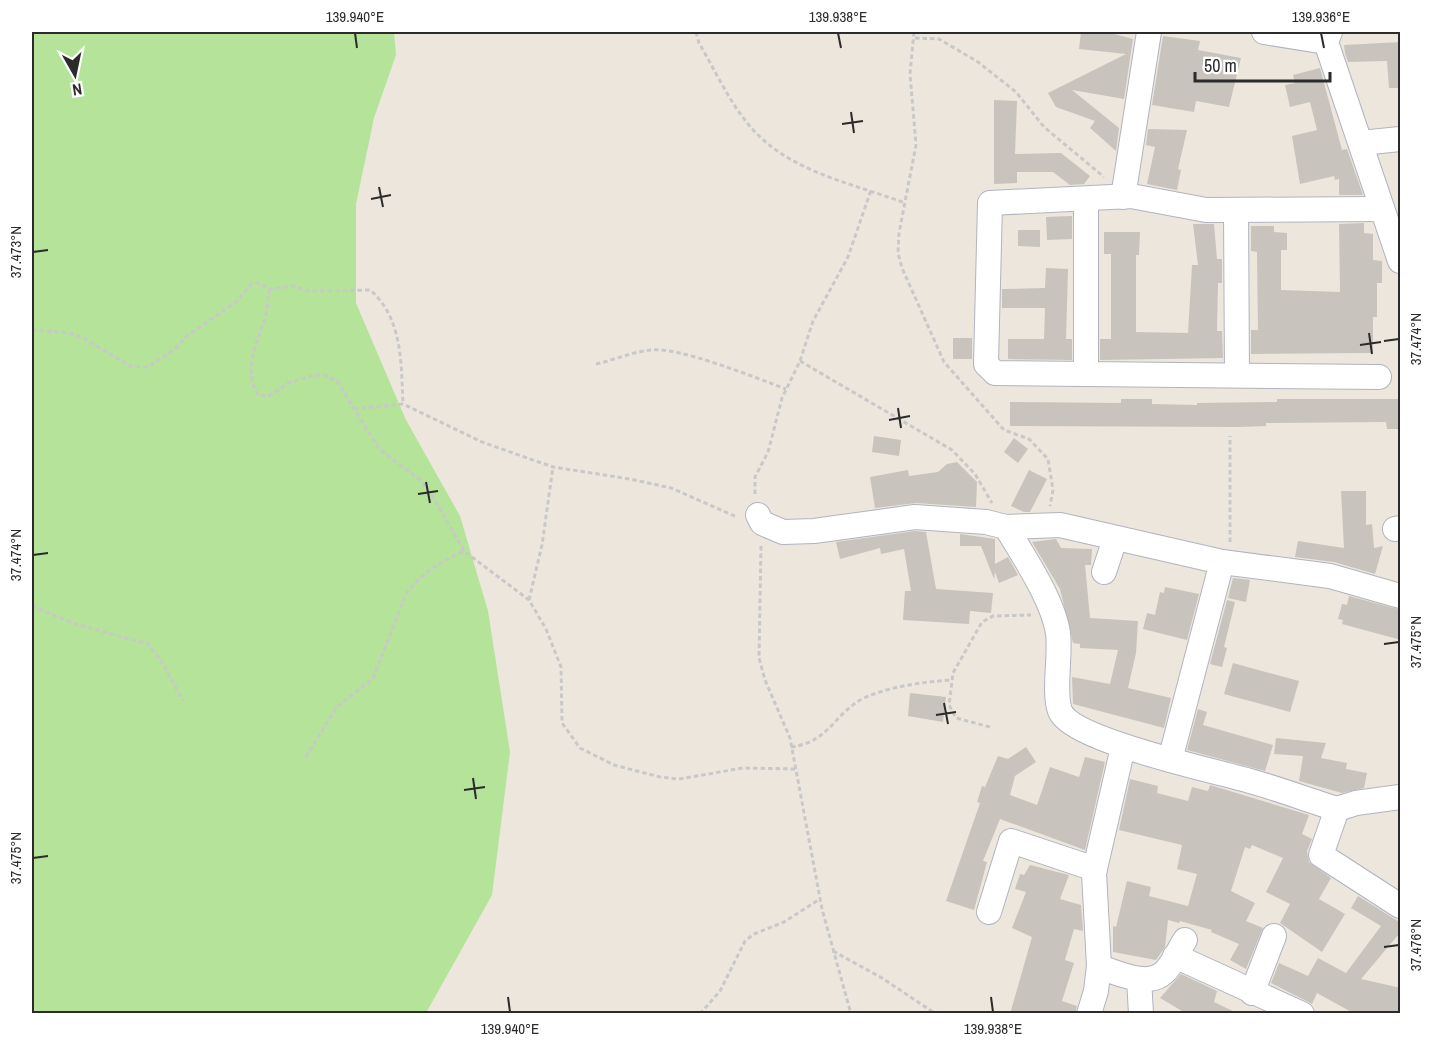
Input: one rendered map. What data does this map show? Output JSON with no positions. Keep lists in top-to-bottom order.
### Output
{
  "scale_bar": "50 m",
  "north": "bottom",
  "coordinates": [
    "139.940°E",
    "139.938°E",
    "139.936°E",
    "37.473°N",
    "37.474°N",
    "37.475°N",
    "37.476°N"
  ]
}
